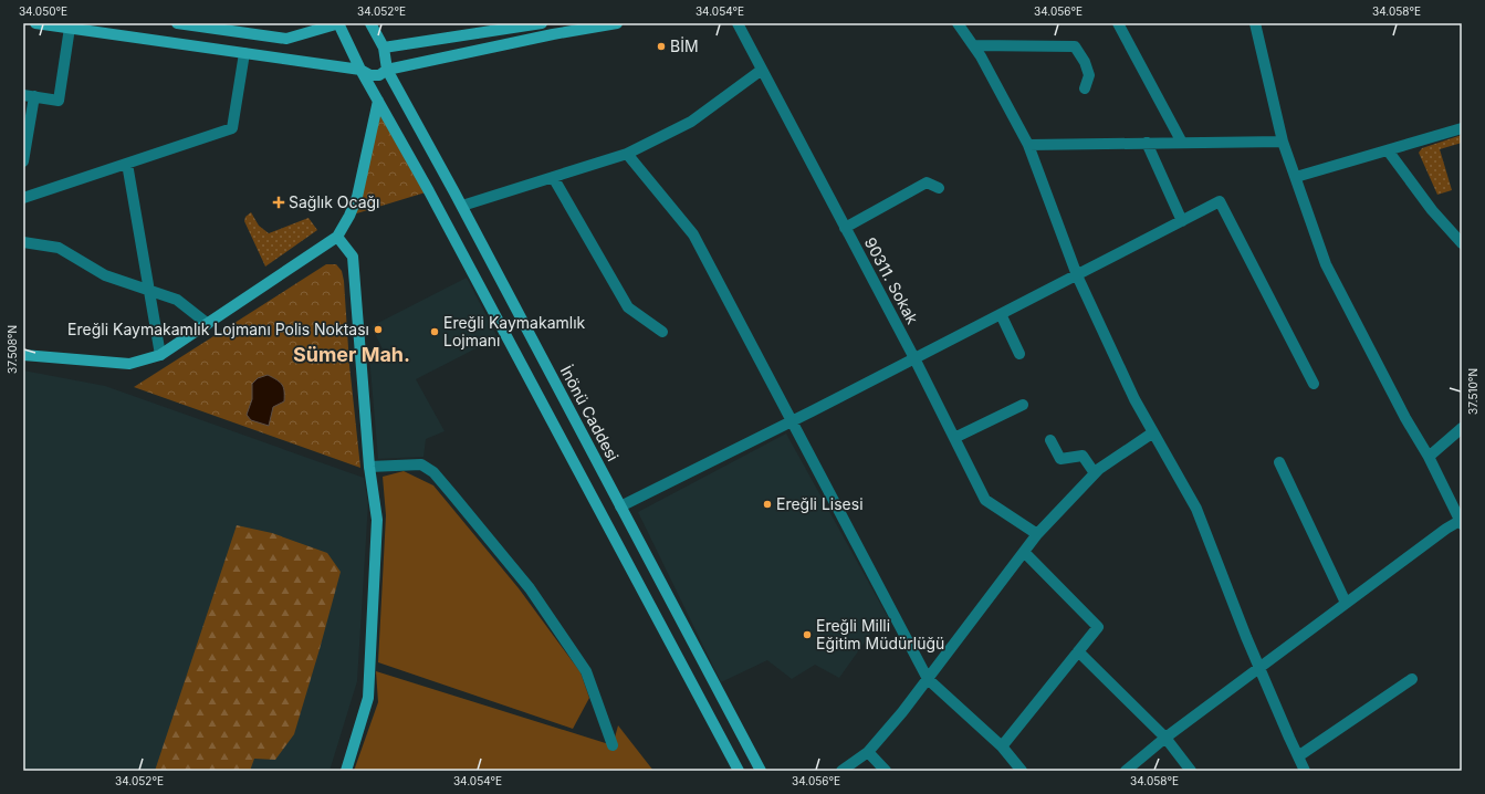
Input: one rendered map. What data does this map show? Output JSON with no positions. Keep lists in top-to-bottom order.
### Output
{
  "streets": {
    "main road": ["İnönü Caddesi"],
    "street": ["90311. Sokak"]
  },
  "districts": ["Sümer Mah."],
  "places": {
    "other": [
      "BİM",
      "Ereğli Kaymakamlık Lojmanı Polis Noktası",
      "Ereğli Kaymakamlık Lojmanı",
      "Ereğli Lisesi",
      "Ereğli Milli Eğitim Müdürlüğü"
    ],
    "health": ["Sağlık Ocağı"]
  },
  "coordinates": [
    "34.050°E",
    "34.052°E",
    "34.054°E",
    "34.056°E",
    "34.058°E",
    "37.508°N",
    "37.510°N"
  ]
}
